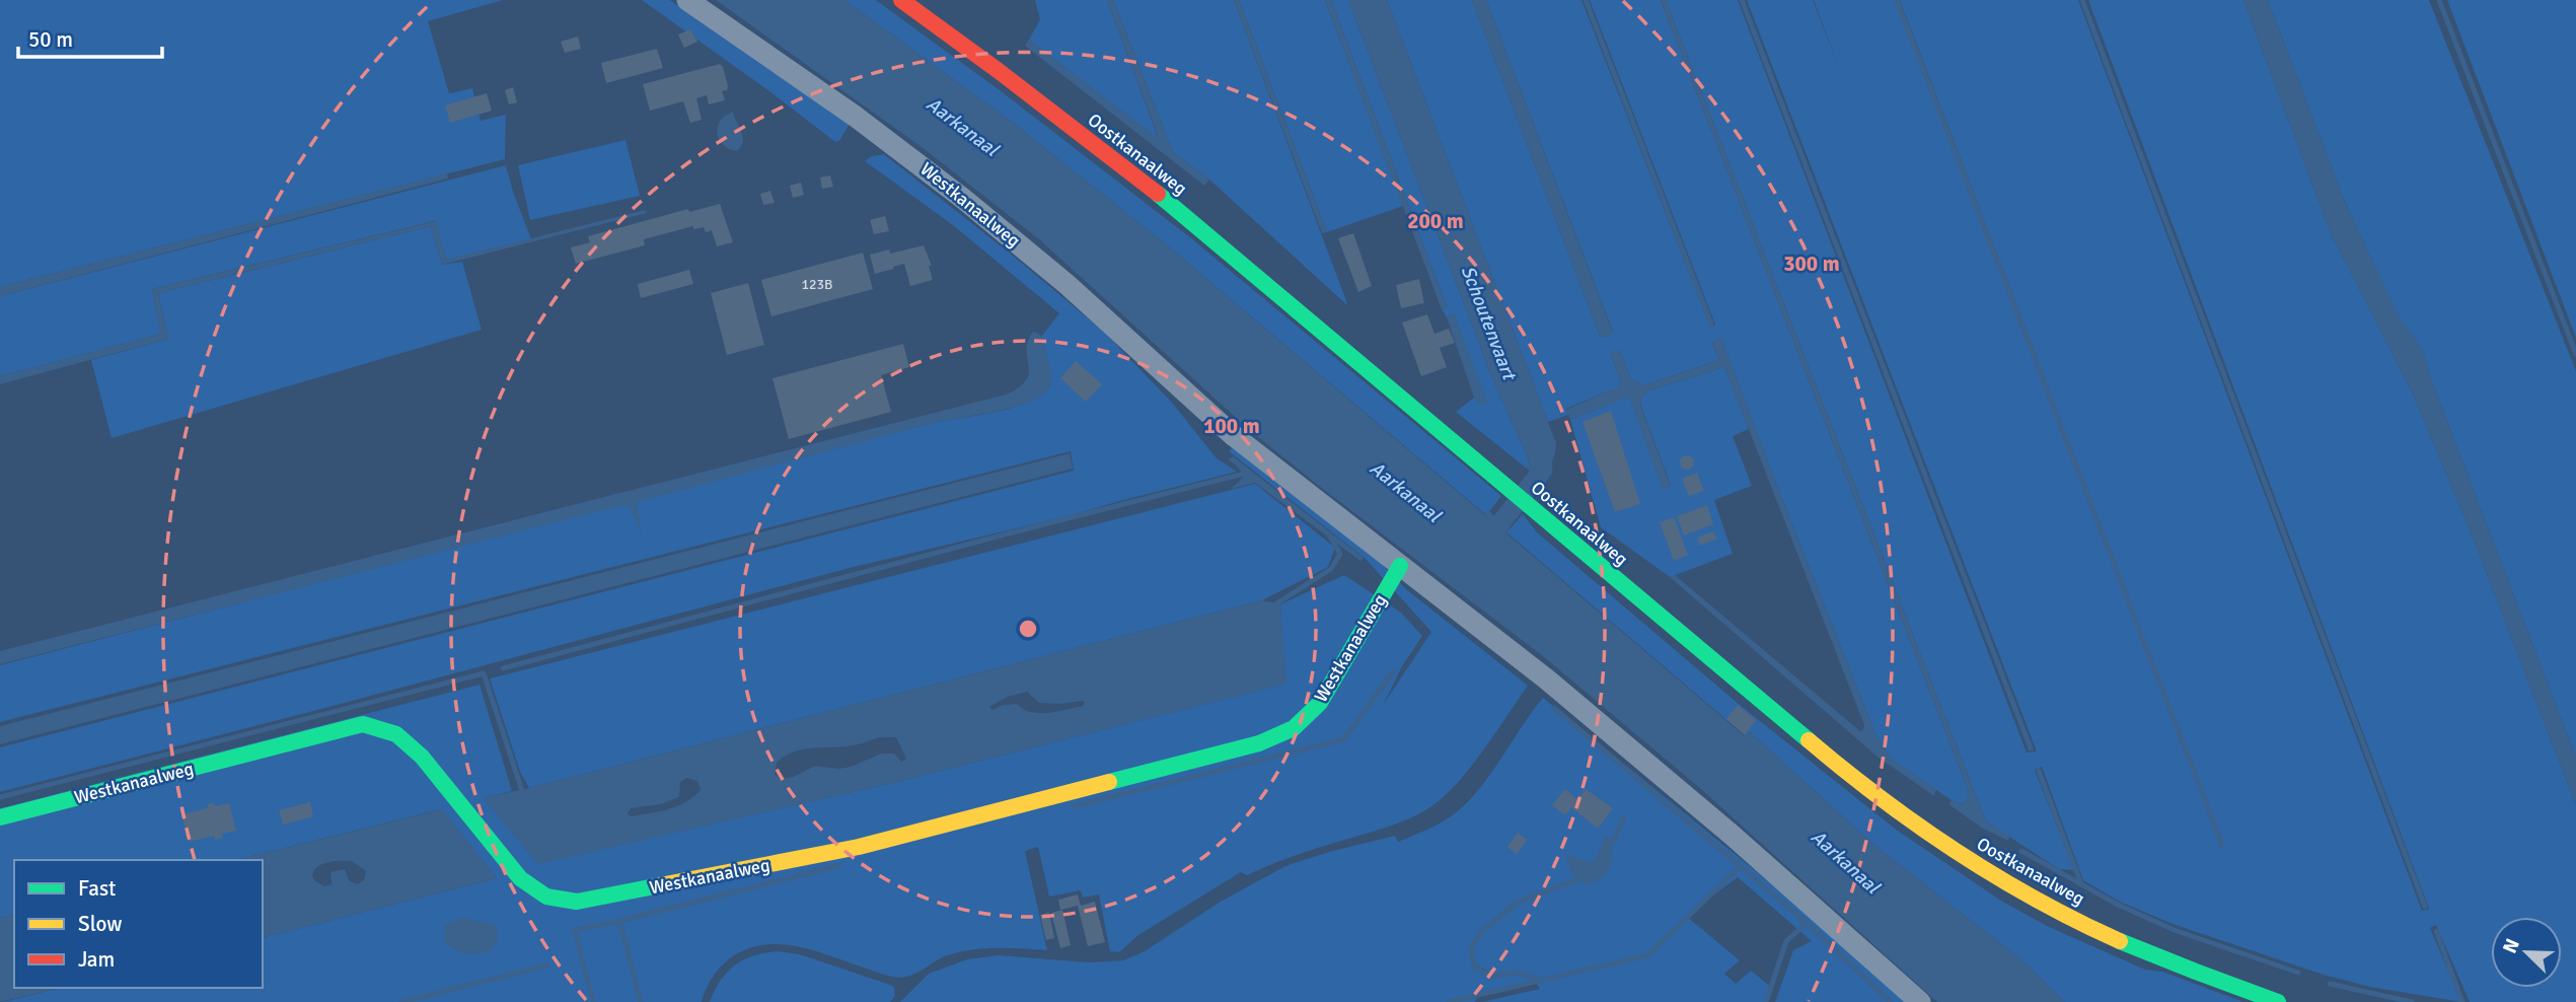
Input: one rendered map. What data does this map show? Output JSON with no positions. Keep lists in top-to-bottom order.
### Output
{
  "streets": {
    "main road": ["Oostkanaalweg", "Westkanaalweg"]
  },
  "water": ["Aarkanaal", "Schoutenvaart"],
  "house_numbers": ["123B"],
  "legend": ["Fast", "Slow", "Jam"],
  "scale_bar": "50 m",
  "north": "top left",
  "rings": ["200 m", "300 m", "100 m"]
}
